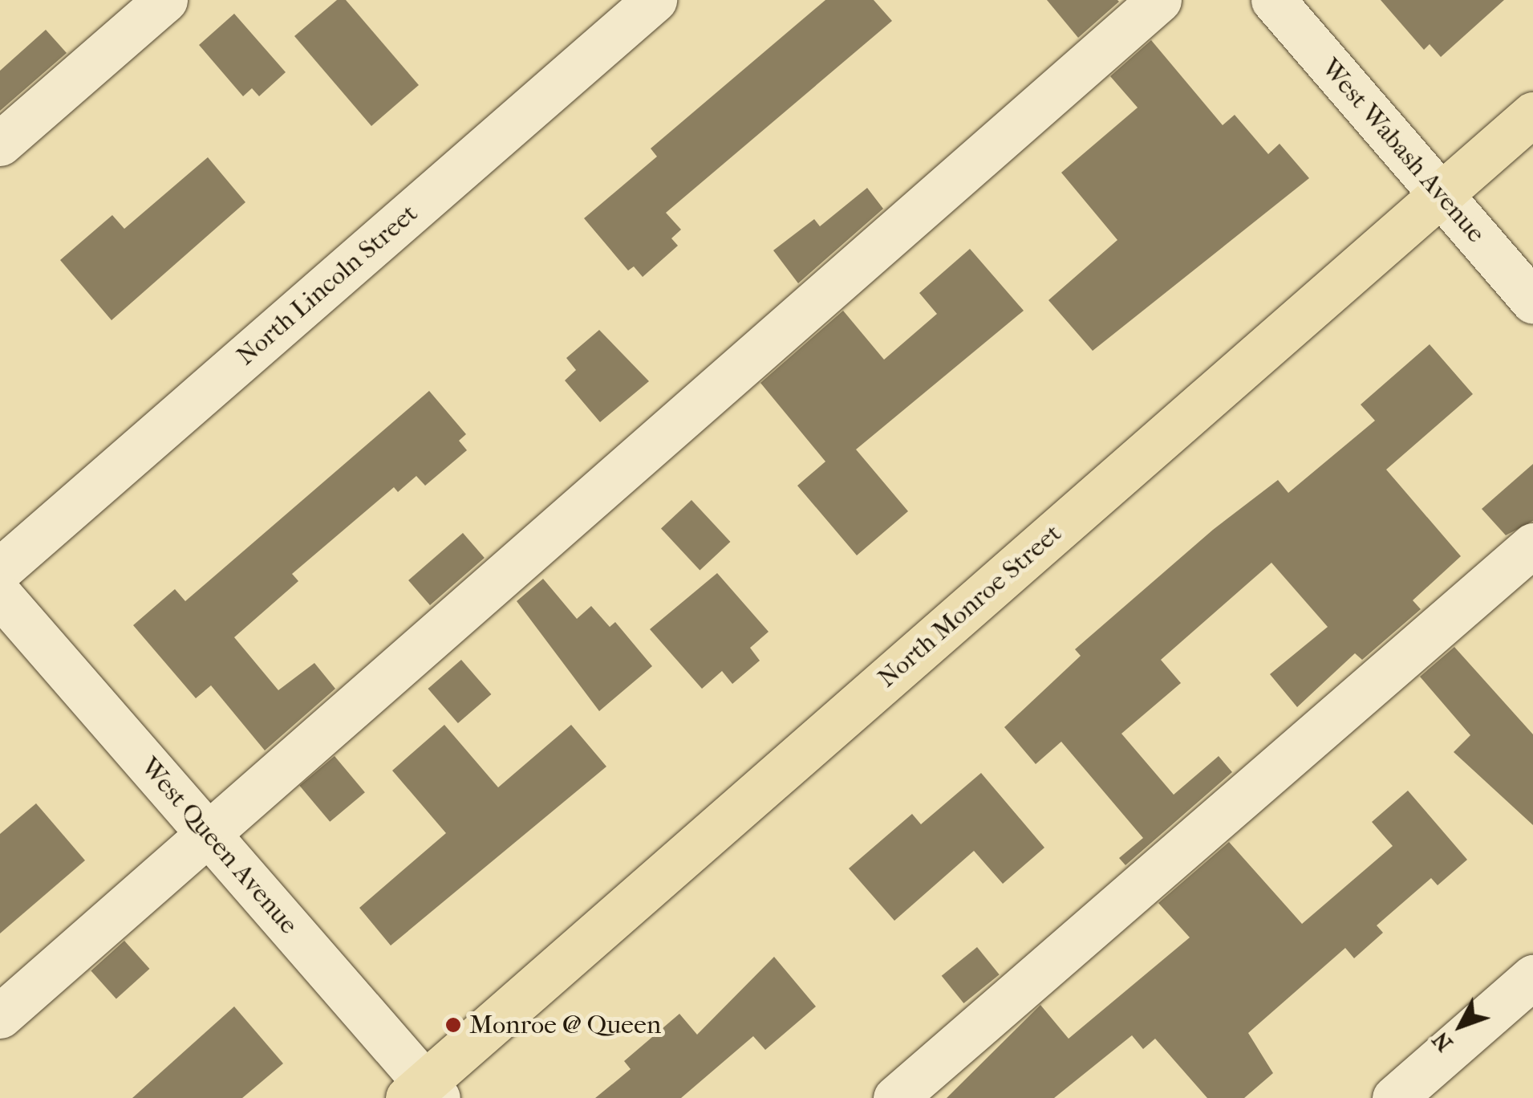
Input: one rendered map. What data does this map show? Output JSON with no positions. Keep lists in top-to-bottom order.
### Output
{
  "streets": {
    "main road": ["North Monroe Street"],
    "street": ["West Wabash Avenue", "North Lincoln Street", "West Queen Avenue"]
  },
  "crossings": [
    ["West Wabash Avenue", "North Monroe Street"],
    ["North Monroe Street", "West Queen Avenue"]
  ],
  "places": ["Monroe @ Queen"],
  "north": "bottom left"
}
